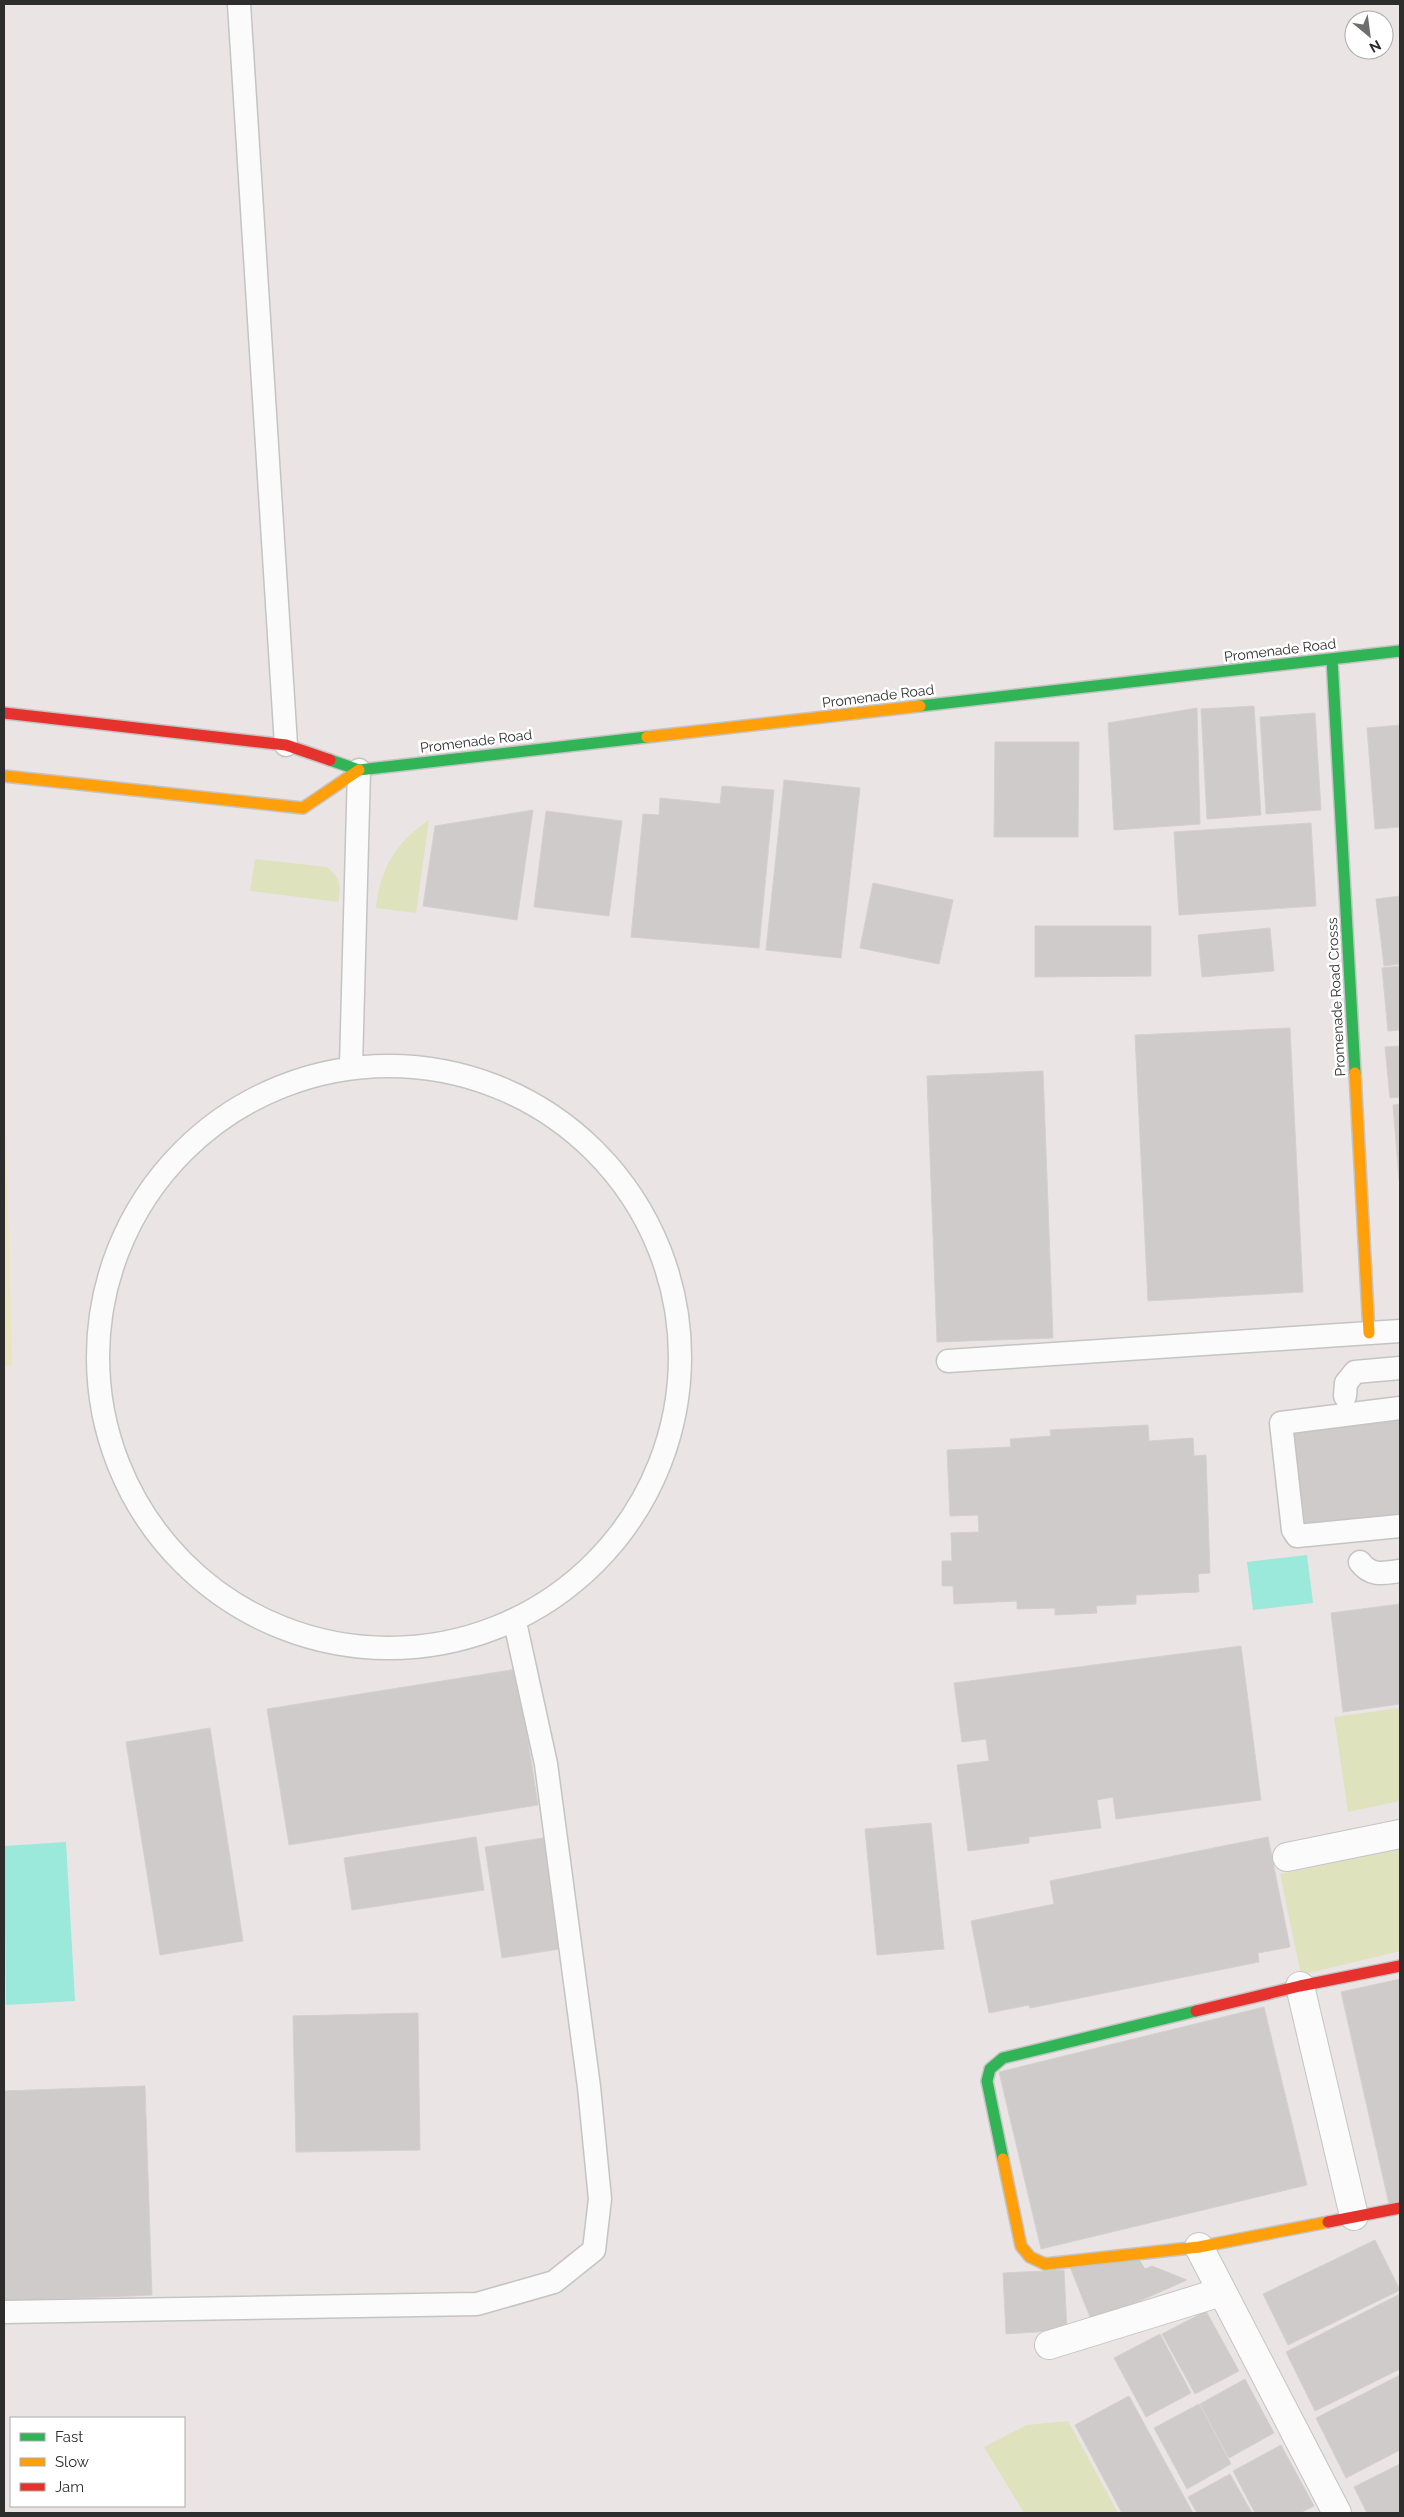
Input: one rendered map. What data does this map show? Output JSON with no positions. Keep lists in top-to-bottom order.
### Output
{
  "streets": {
    "main road": ["Promenade Road", "Promenade Road Crosss"]
  },
  "crossings": [
    ["Promenade Road", "Promenade Road Crosss"]
  ],
  "legend": ["Fast", "Slow", "Jam"],
  "north": "bottom right"
}
